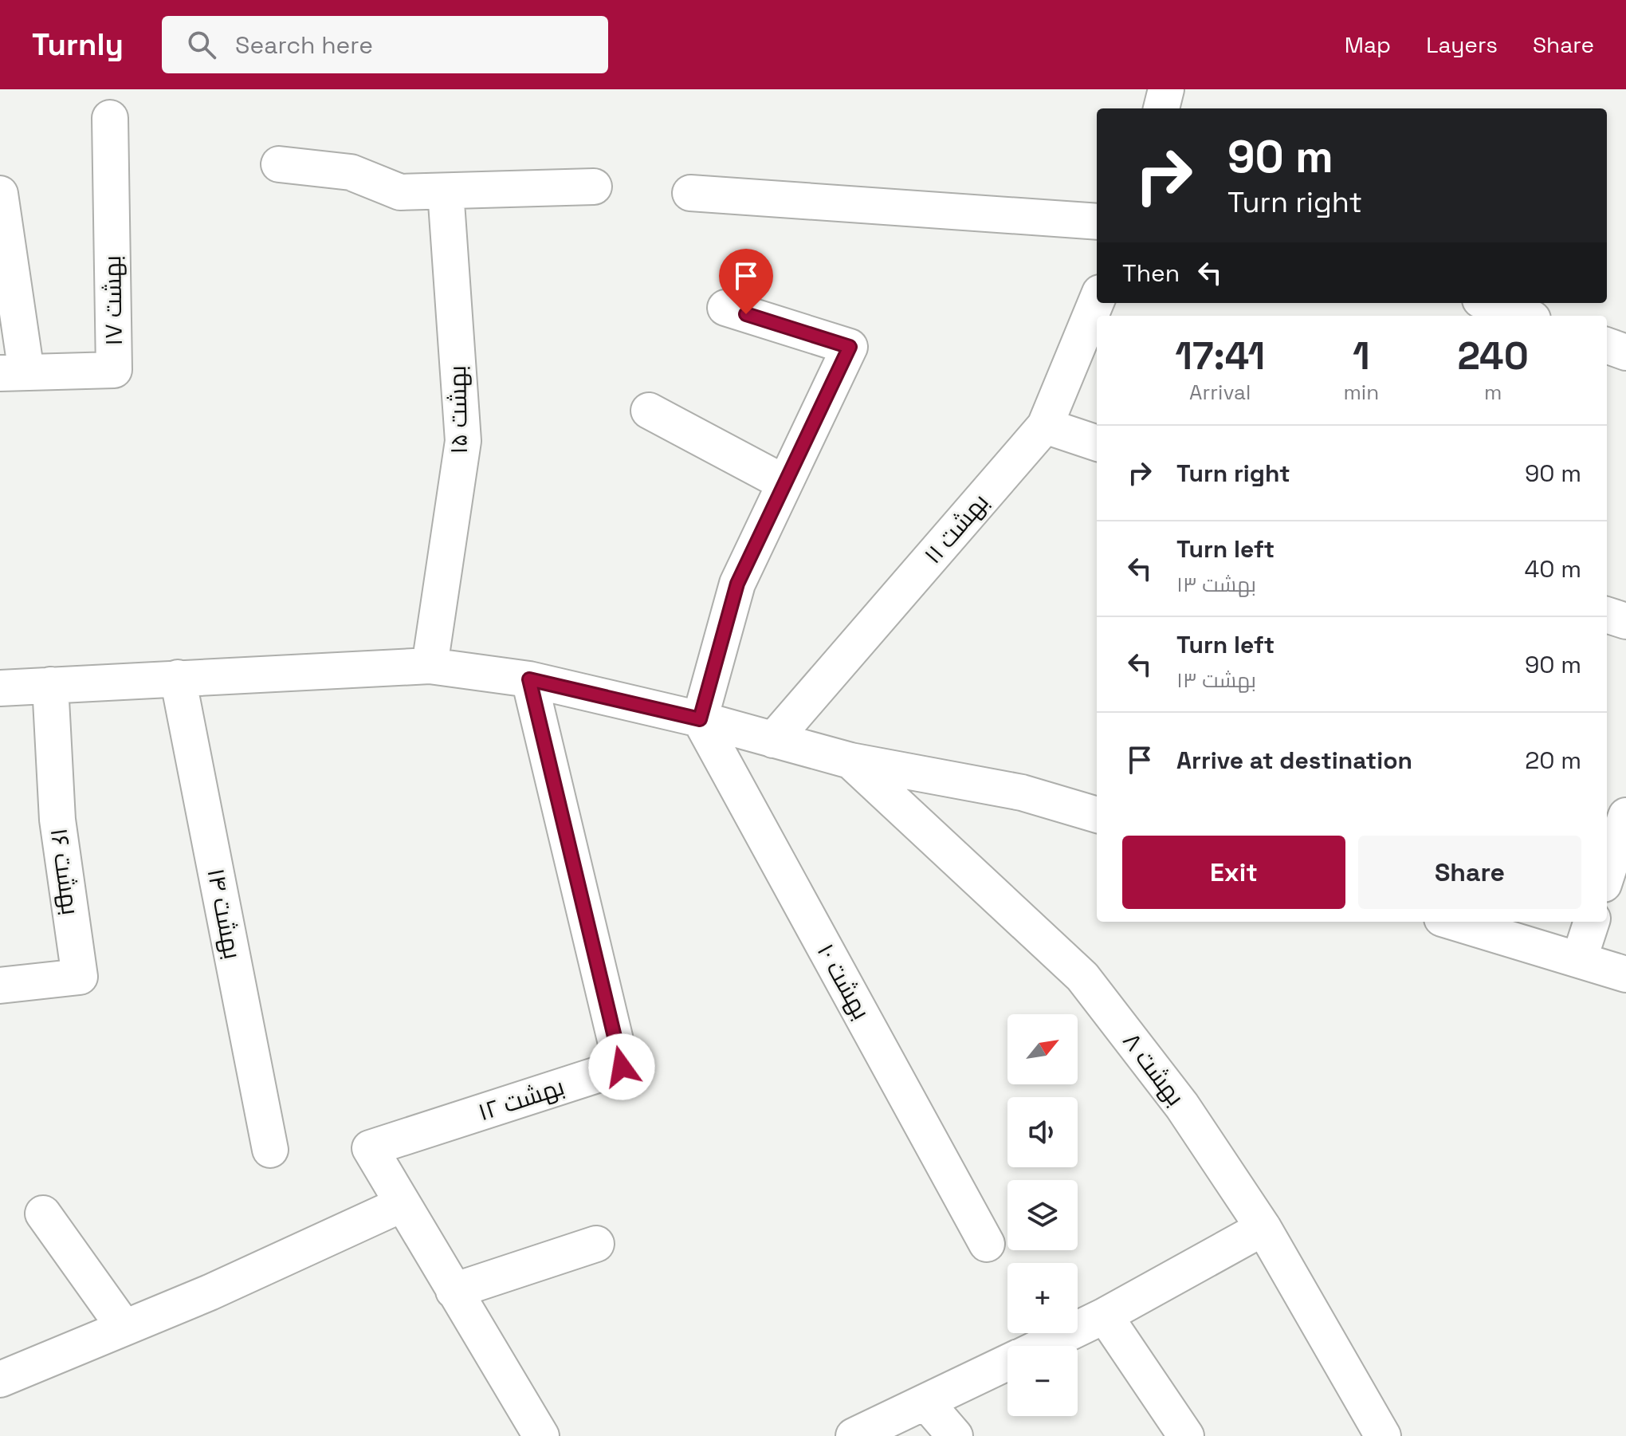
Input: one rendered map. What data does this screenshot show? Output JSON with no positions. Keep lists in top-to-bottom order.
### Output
{
  "streets": {
    "street": [
      "بهشت ۱۷",
      "بهشت ۱۵",
      "بهشت ۱۱",
      "بهشت ۱۶",
      "بهشت ۱۴",
      "بهشت ۱۰",
      "بهشت ۸",
      "بهشت ۱۲"
    ]
  },
  "north": "top right",
  "page": {
    "header": "Turnly",
    "search": "Search here",
    "nav": ["Map", "Layers", "Share"],
    "turn": ["90 m", "Turn right"],
    "then": "Then",
    "eta": [
      "17:41",
      "Arrival",
      "1",
      "min",
      "240",
      "m"
    ],
    "list": [
      {
        "name": "Turn right",
        "value": "90 m"
      },
      {
        "name": "Turn left",
        "note": "بهشت ۱۳",
        "value": "40 m"
      },
      {
        "name": "Turn left",
        "note": "بهشت ۱۳",
        "value": "90 m"
      },
      {
        "name": "Arrive at destination",
        "value": "20 m"
      }
    ],
    "buttons": ["Exit", "Share"],
    "map_buttons": ["+", "−"]
  }
}
